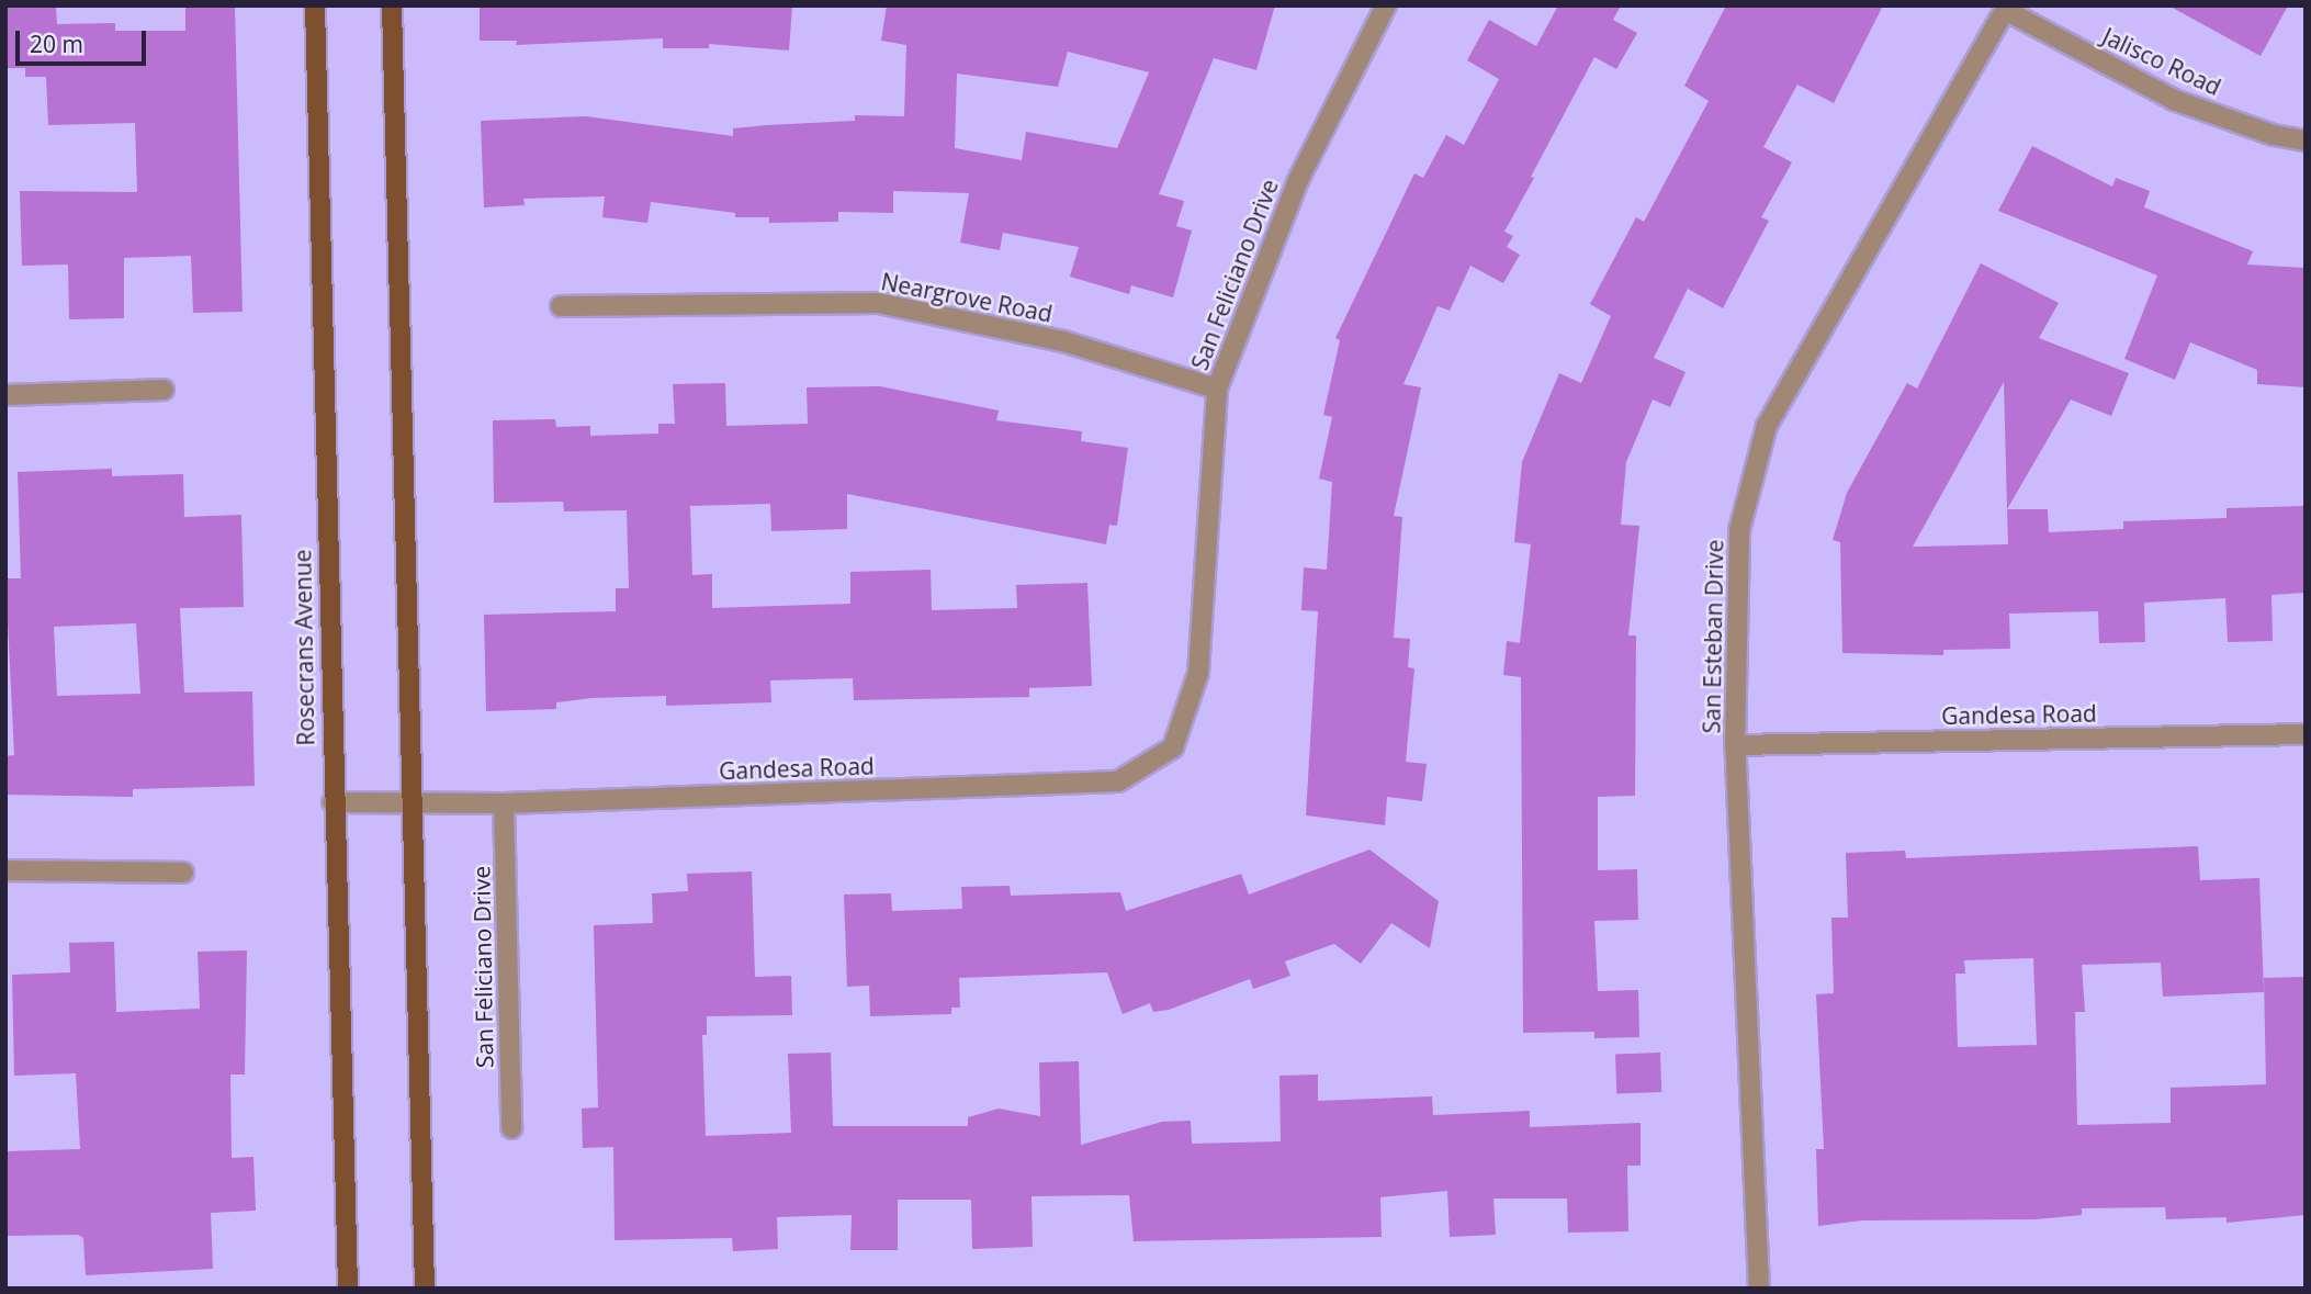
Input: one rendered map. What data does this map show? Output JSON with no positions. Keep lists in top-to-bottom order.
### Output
{
  "streets": {
    "main road": ["Rosecrans Avenue"],
    "street": [
      "Jalisco Road",
      "San Feliciano Drive",
      "Neargrove Road",
      "San Esteban Drive",
      "Gandesa Road"
    ]
  },
  "crossings": [
    ["Jalisco Road", "San Esteban Drive"],
    ["San Feliciano Drive", "Neargrove Road"],
    ["San Feliciano Drive", "Gandesa Road"],
    ["San Esteban Drive", "Gandesa Road"],
    ["Rosecrans Avenue", "Gandesa Road"]
  ],
  "scale_bar": "20 m"
}
